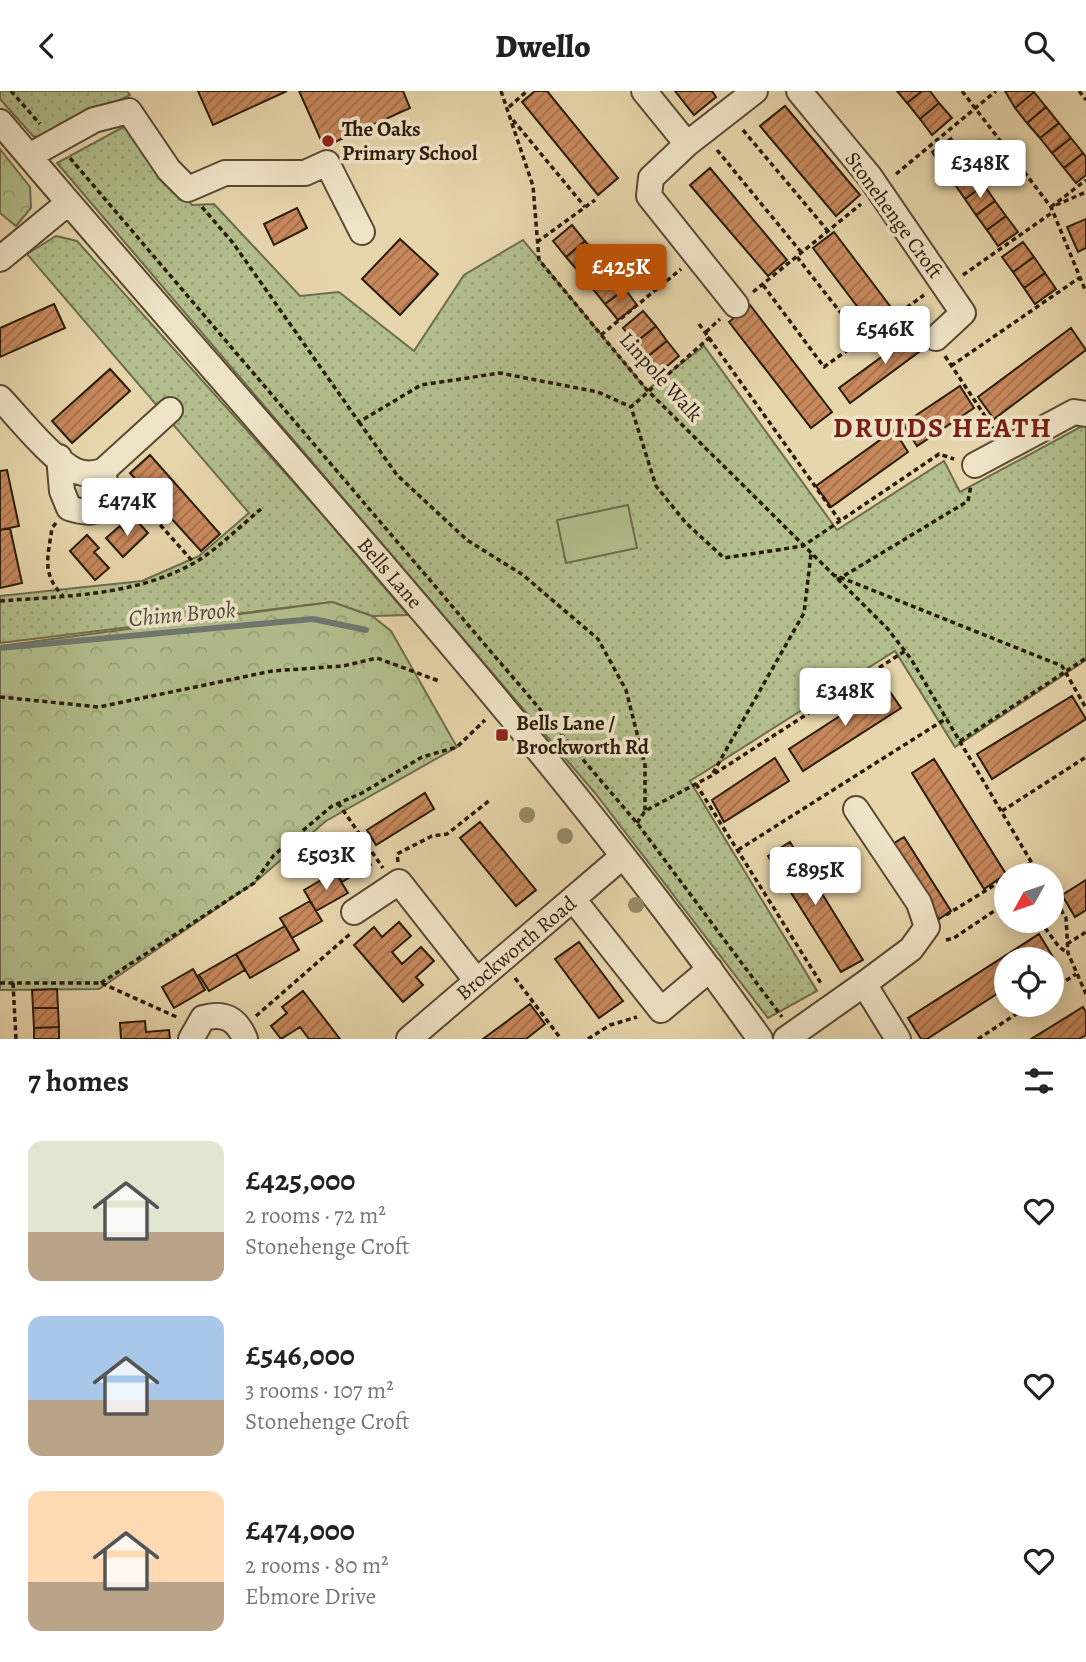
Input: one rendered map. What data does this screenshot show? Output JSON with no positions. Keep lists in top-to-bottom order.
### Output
{
  "streets": {
    "street": ["Stonehenge Croft", "Bells Lane", "Brockworth Road"],
    "path": ["Linpole Walk"]
  },
  "crossings": [
    ["Bells Lane", "Brockworth Road"]
  ],
  "districts": ["DRUIDS HEATH"],
  "water": ["Chinn Brook"],
  "places": {
    "other": ["The Oaks Primary School"],
    "transit": ["Bells Lane / Brockworth Rd"]
  },
  "north": "bottom left",
  "page": {
    "header": "Dwello",
    "price": [
      "£348K",
      "£425K",
      "£546K",
      "£474K",
      "£348K",
      "£503K",
      "£895K"
    ],
    "heading": "7 homes",
    "list": [
      {
        "name": "£425,000",
        "note": "2 rooms · 72 m² · Stonehenge Croft"
      },
      {
        "name": "£546,000",
        "note": "3 rooms · 107 m² · Stonehenge Croft"
      },
      {
        "name": "£474,000",
        "note": "2 rooms · 80 m² · Ebmore Drive"
      }
    ]
  }
}
